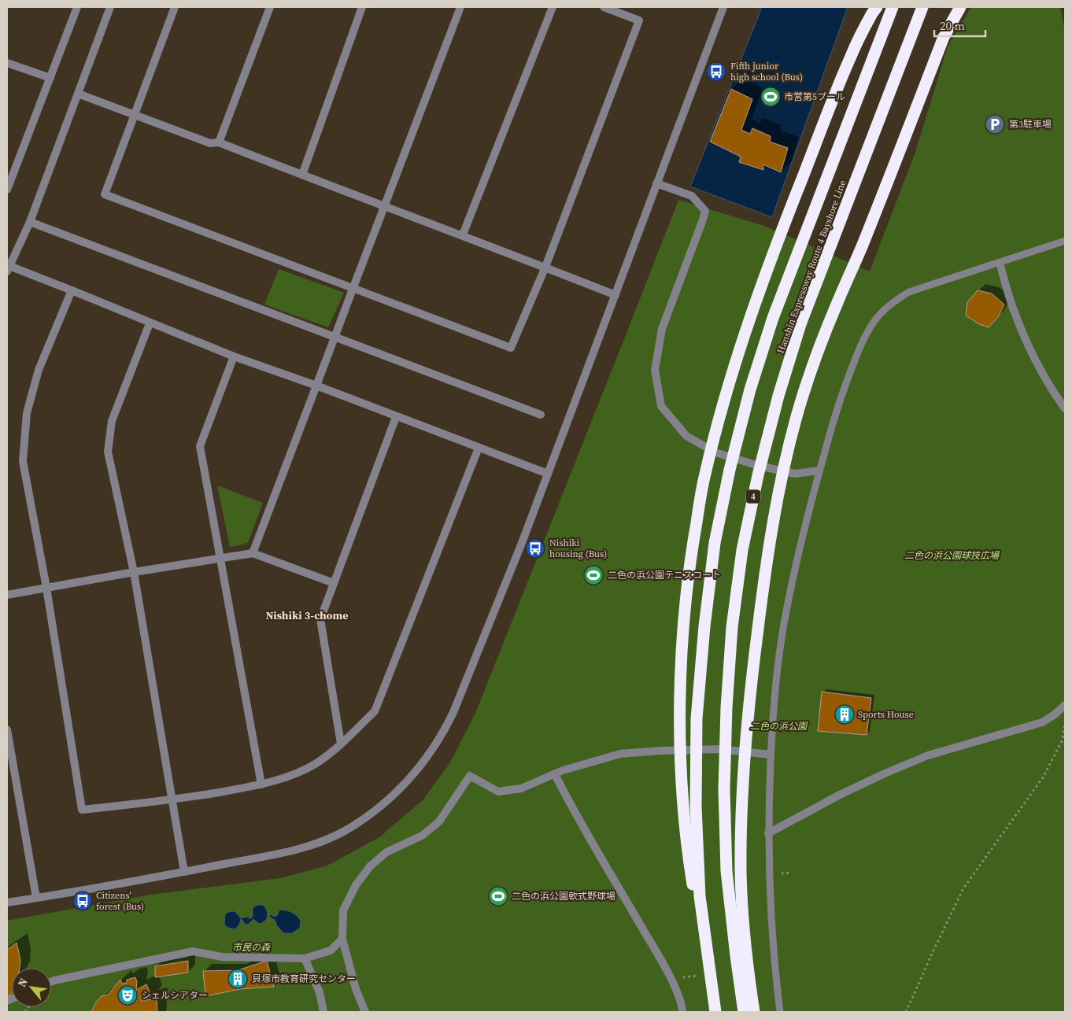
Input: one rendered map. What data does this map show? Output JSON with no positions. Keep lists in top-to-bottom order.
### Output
{
  "streets": {
    "highway": ["Hanshin Expressway Route 4 Bayshore Line", "4"]
  },
  "districts": ["Nishiki 3-chome"],
  "parks": ["二色の浜公園球技広場", "二色の浜公園", "市民の森"],
  "places": {
    "bus stop": ["Fifth junior high school (Bus)", "Nishiki housing (Bus)", "Citizens' forest (Bus)"],
    "sports": ["市営第5プール", "二色の浜公園テニスコート", "二色の浜公園軟式野球場"],
    "parking": ["第3駐車場"],
    "building": ["Sports House", "貝塚市教育研究センター"],
    "theatre": ["シェルシアター"]
  },
  "scale_bar": "20 m",
  "north": "top left"
}
